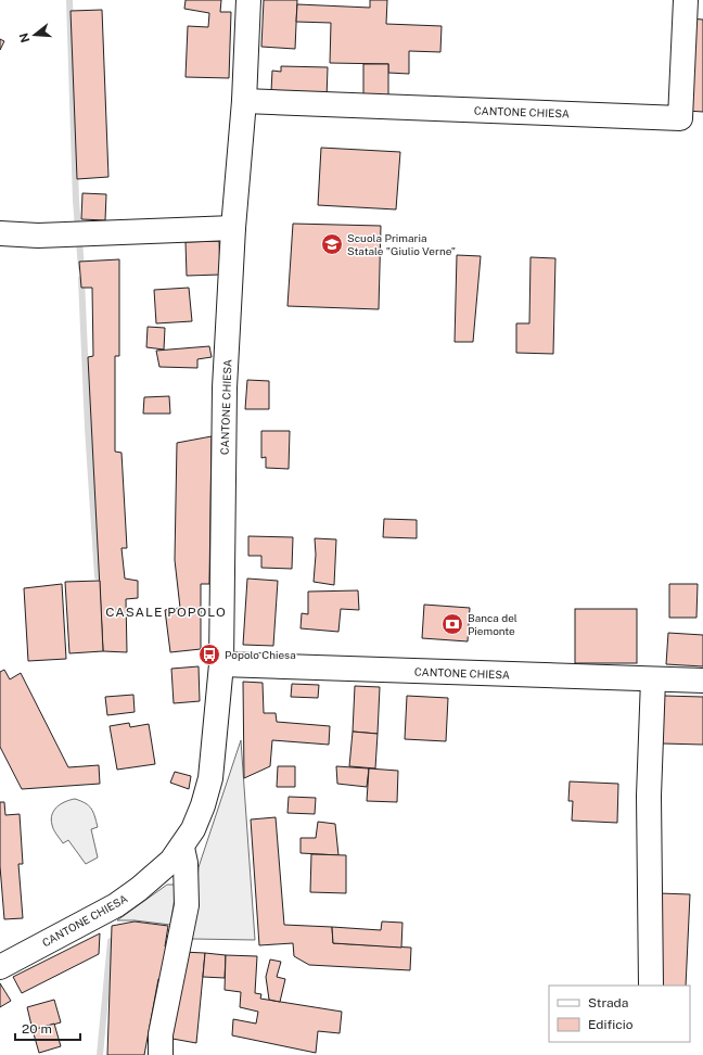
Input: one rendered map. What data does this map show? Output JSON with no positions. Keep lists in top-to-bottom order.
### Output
{
  "streets": {
    "street": ["CANTONE CHIESA"]
  },
  "districts": ["CASALE POPOLO"],
  "places": {
    "school or university": ["Scuola Primaria Statale \"Giulio Verne\""],
    "bank": ["Banca del Piemonte"],
    "bus stop": ["Popolo Chiesa"]
  },
  "legend": ["Strada", "Edificio"],
  "scale_bar": "20 m",
  "north": "left"
}
